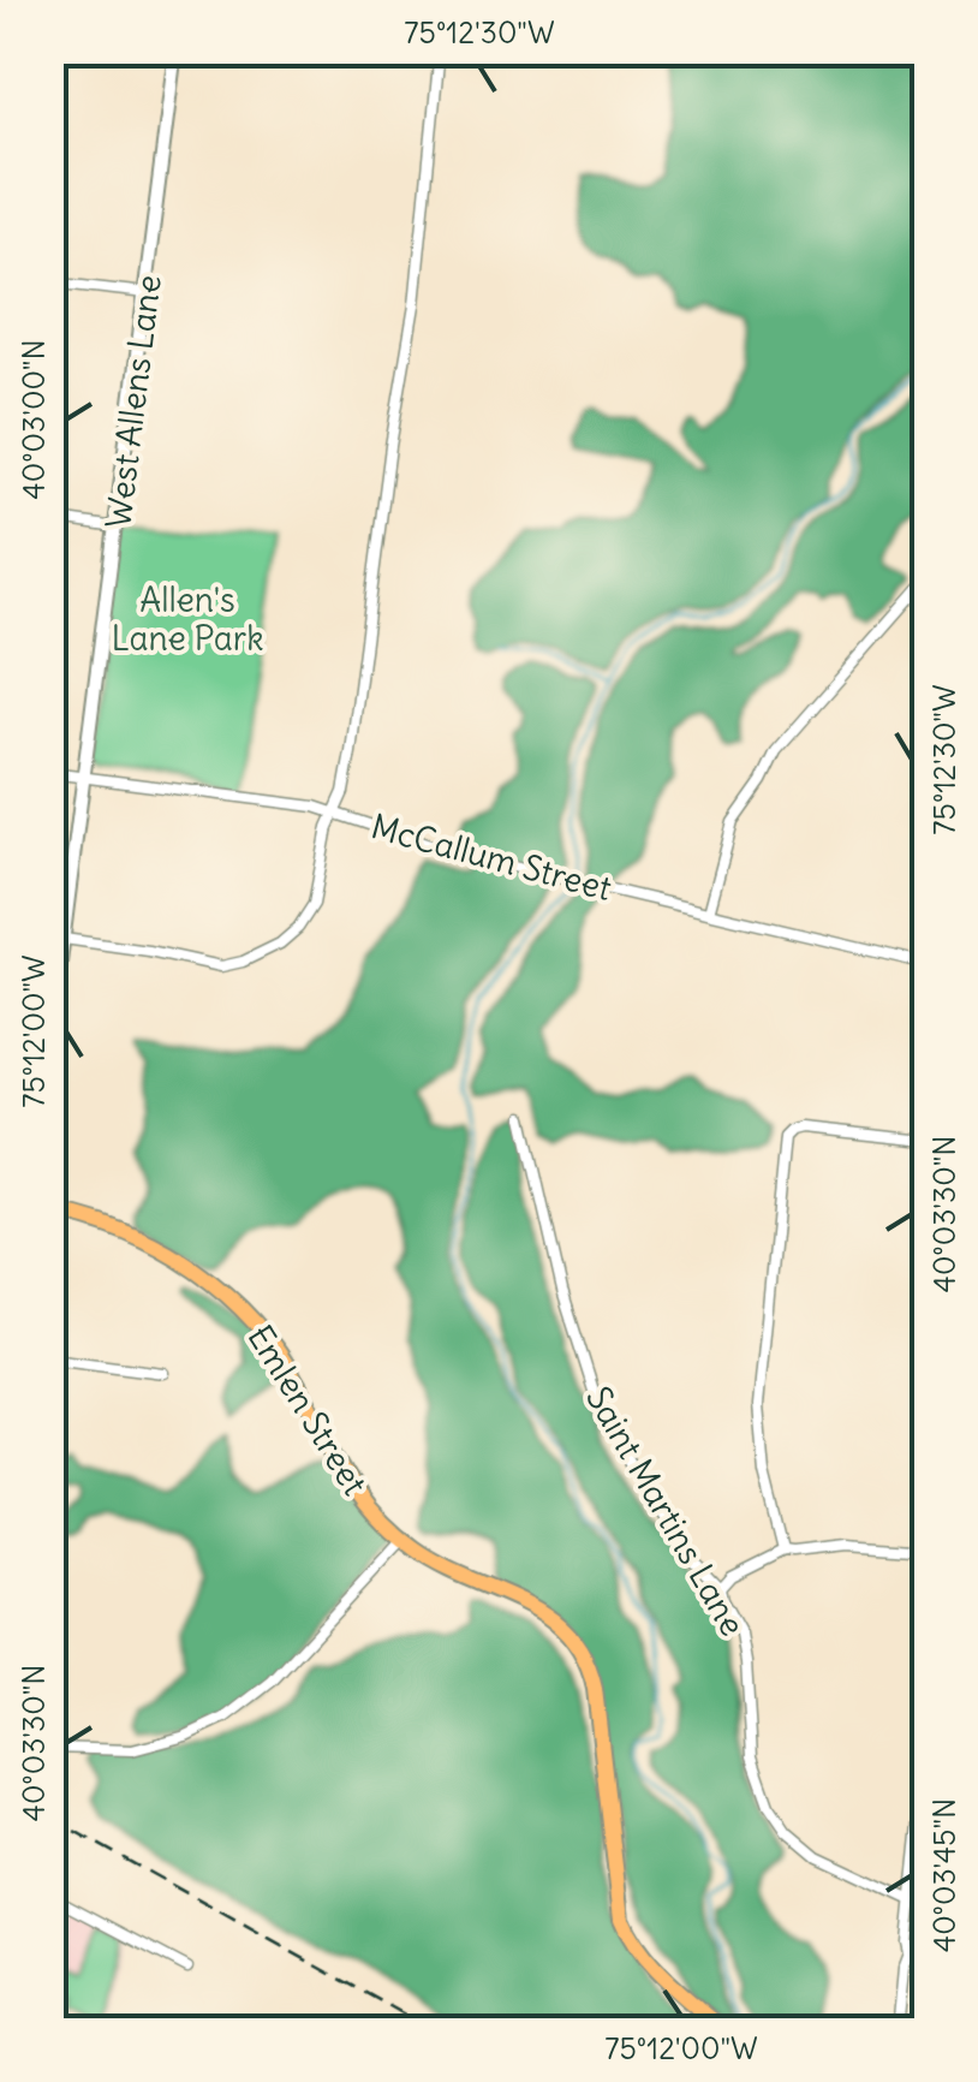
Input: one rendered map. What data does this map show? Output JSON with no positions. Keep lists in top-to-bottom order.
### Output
{
  "streets": {
    "main road": ["Emlen Street"],
    "street": ["West Allens Lane", "McCallum Street", "Saint Martins Lane"]
  },
  "crossings": [
    ["West Allens Lane", "McCallum Street"]
  ],
  "parks": ["Allen's Lane Park"],
  "coordinates": [
    "75°12'30\"W",
    "40°03'00\"N",
    "75°12'00\"W",
    "40°03'30\"N",
    "40°03'45\"N"
  ]
}
